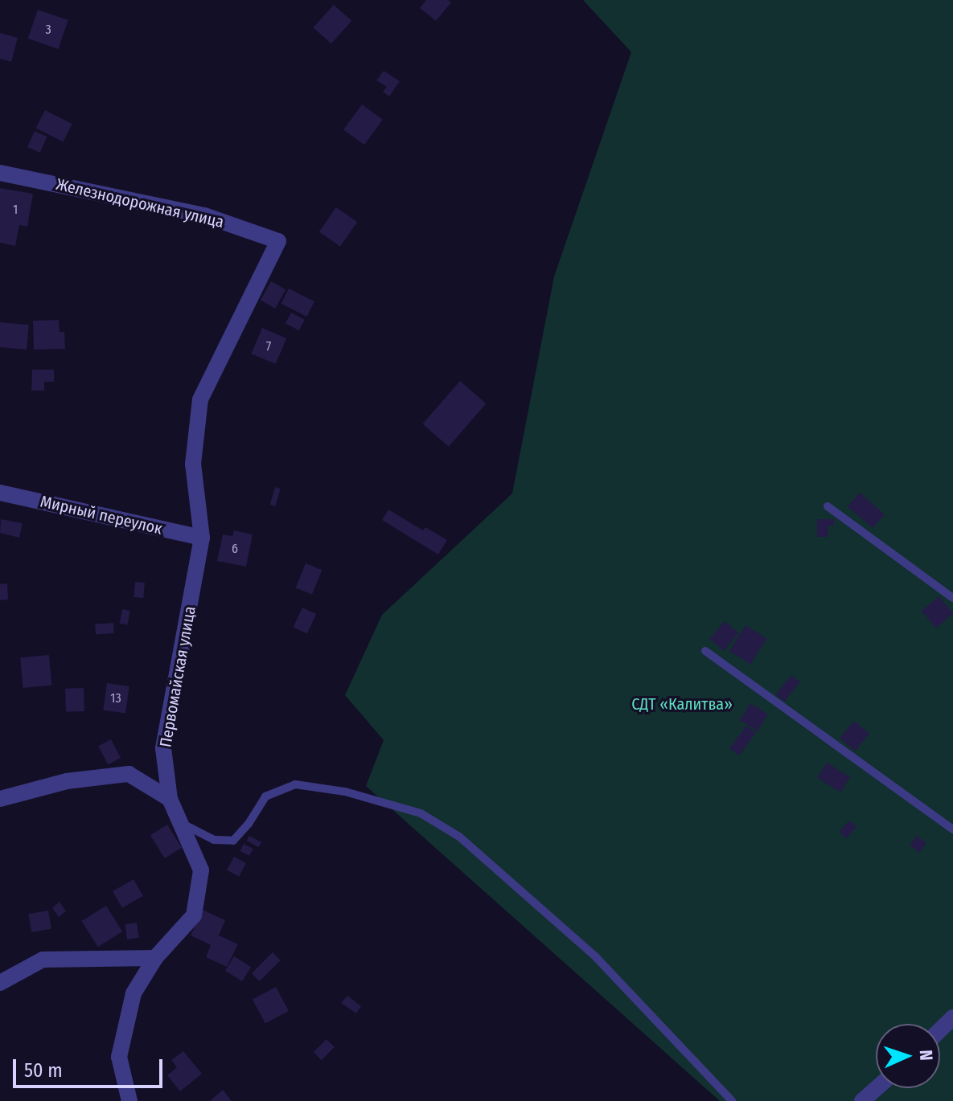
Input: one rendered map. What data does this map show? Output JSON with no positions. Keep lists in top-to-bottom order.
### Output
{
  "streets": {
    "street": ["Железнодорожная улица", "Мирный переулок", "Первомайская улица"]
  },
  "crossings": [
    ["Железнодорожная улица", "Первомайская улица"],
    ["Мирный переулок", "Первомайская улица"]
  ],
  "parks": ["СДТ «Калитва»"],
  "house_numbers": [
    "3",
    "1",
    "7",
    "6",
    "13"
  ],
  "scale_bar": "50 m",
  "north": "right"
}
